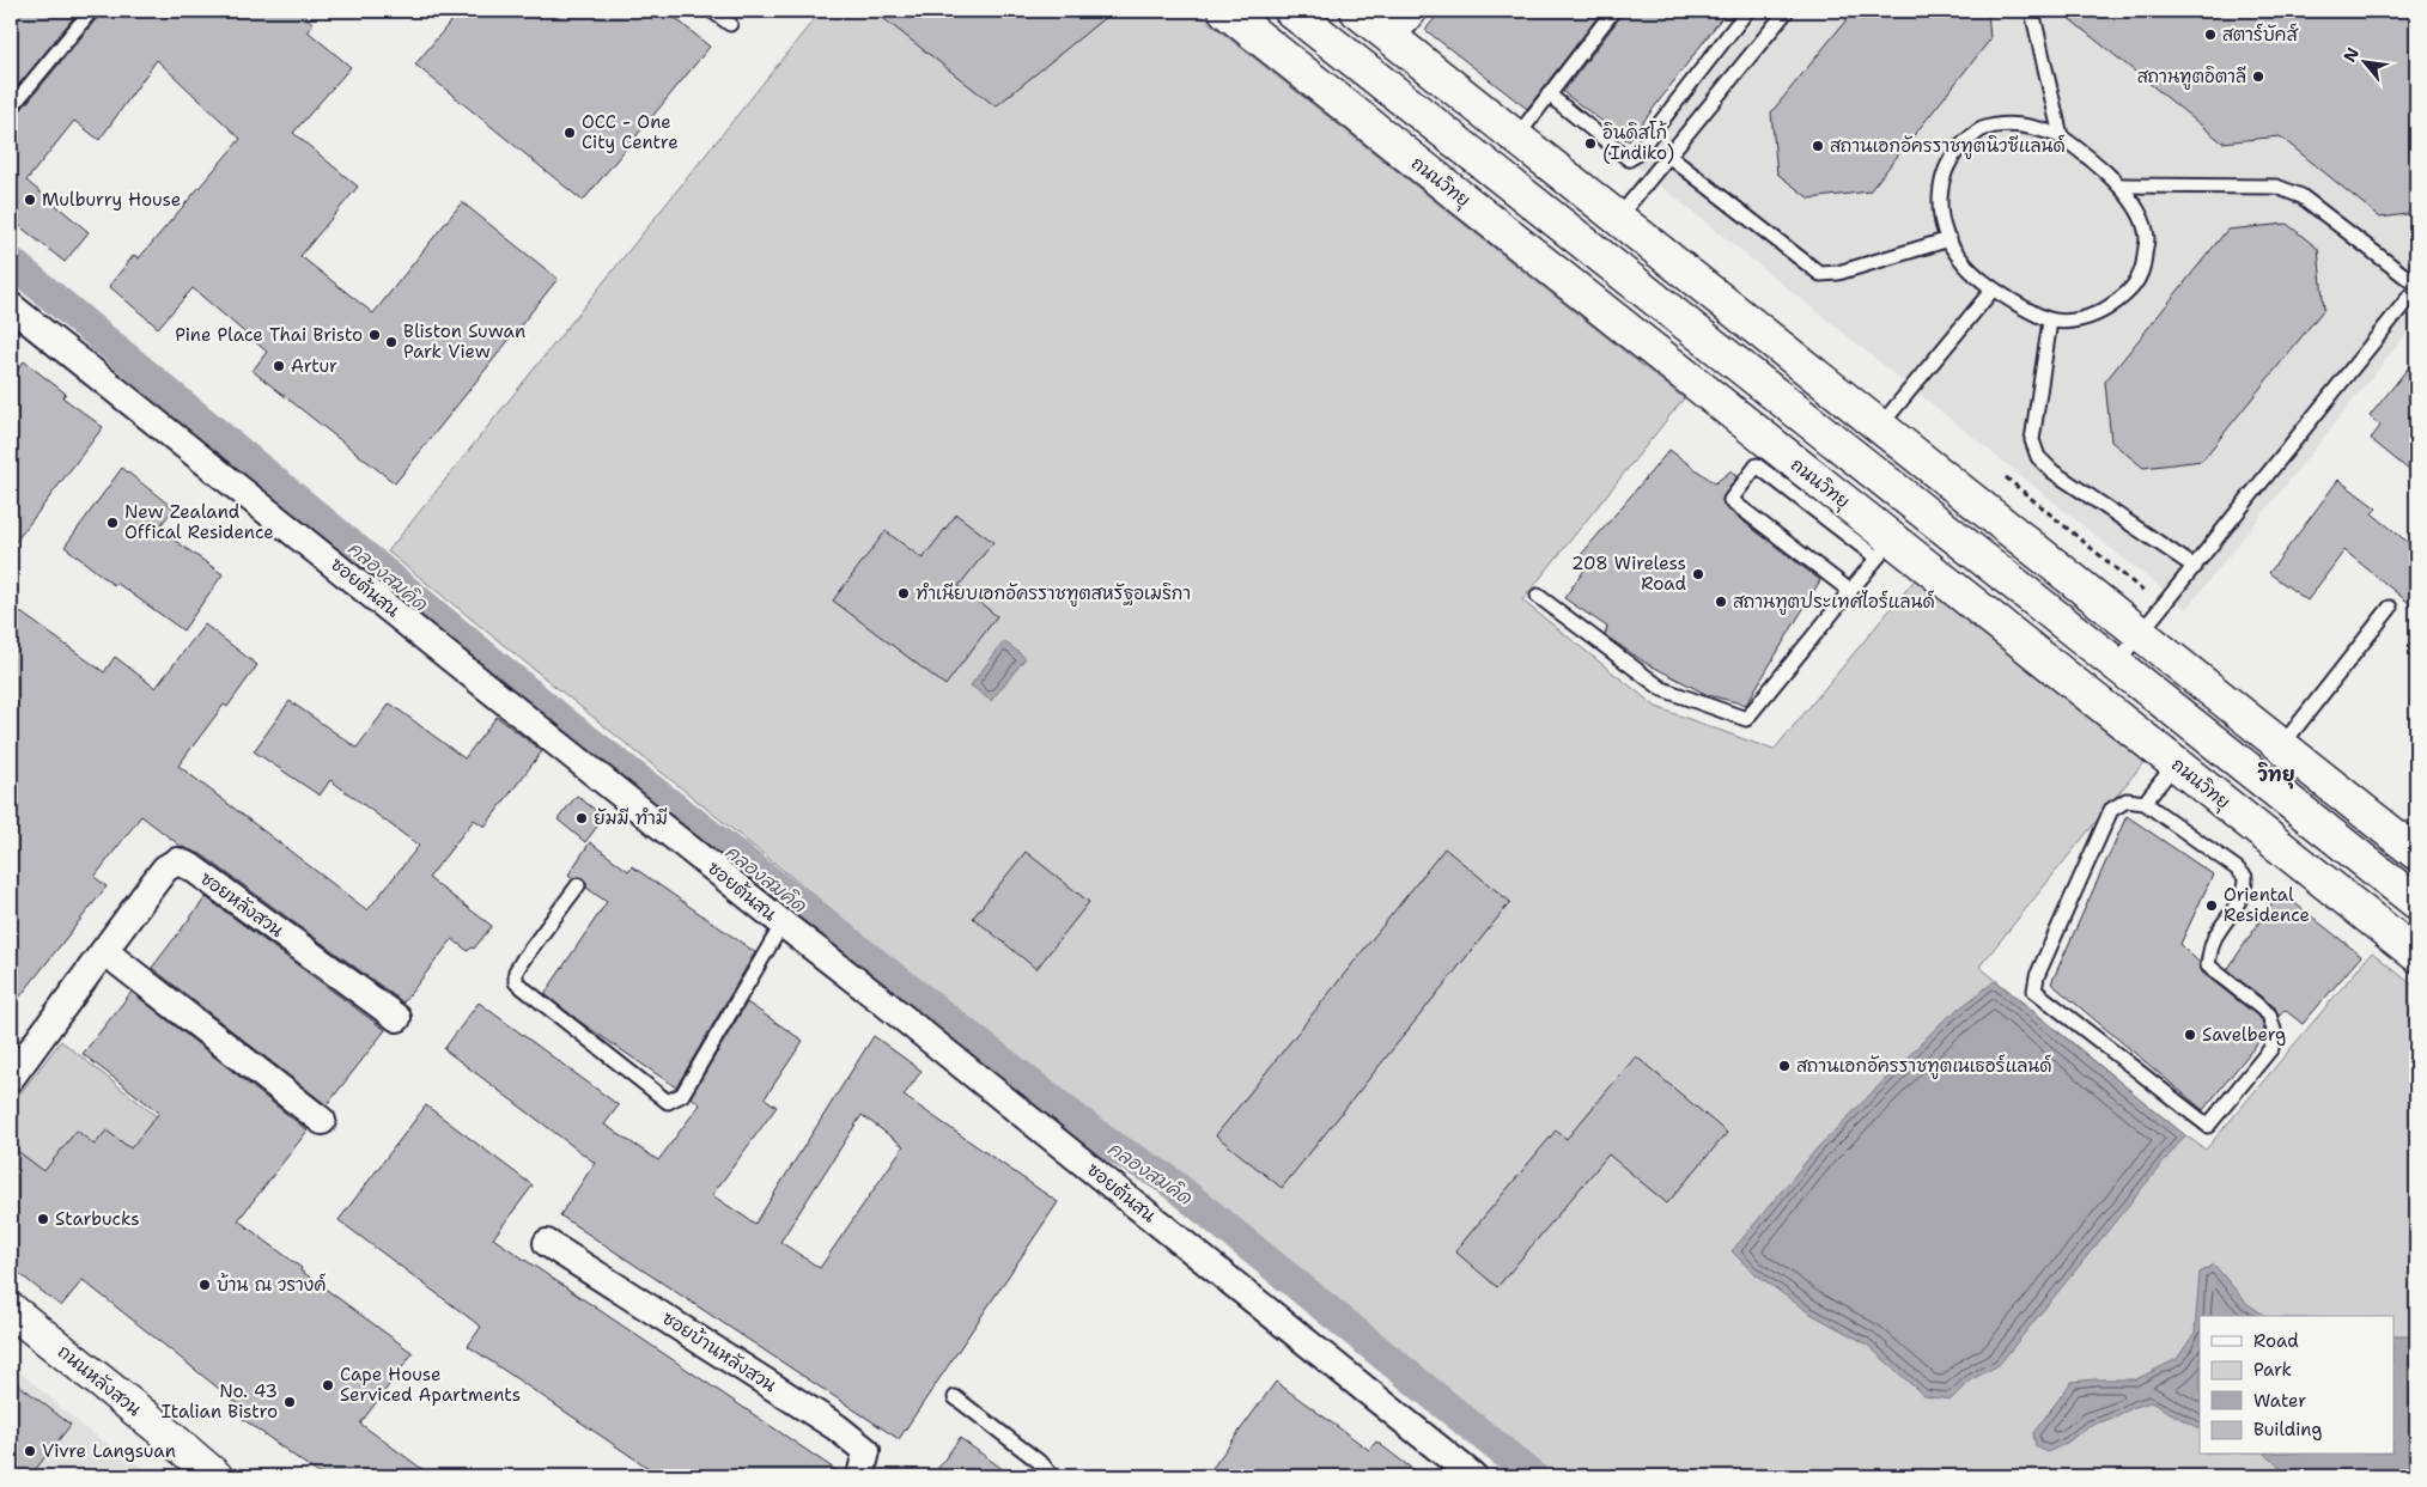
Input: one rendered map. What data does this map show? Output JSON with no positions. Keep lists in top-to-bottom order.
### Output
{
  "streets": {
    "main road": ["ถนนวิทยุ", "ถนนหลังสวน"],
    "street": ["ซอยต้นสน", "ซอยหลังสวน", "ซอยบ้านหลังสวน"]
  },
  "districts": ["วิทยุ"],
  "water": ["คลองสมคิด"],
  "places": [
    "สตาร์บัคส์",
    "สถานทูตอิตาลี",
    "OCC - One City Centre",
    "อินดิสโก้ (Indiko)",
    "สถานเอกอัครราชทูตนิวซีแลนด์",
    "Mulburry House",
    "Pine Place Thai Bristo",
    "Bliston Suwan Park View",
    "Artur",
    "New Zealand Offical Residence",
    "208 Wireless Road",
    "ทำเนียบเอกอัครราชทูตสหรัฐอเมริกา",
    "สถานทูตประเทศไอร์แลนด์",
    "ยัมมี ทำมี",
    "Oriental Residence",
    "Savelberg",
    "สถานเอกอัครราชทูตเนเธอร์แลนด์",
    "Starbucks",
    "บ้าน ณ วรางค์",
    "Cape House Serviced Apartments",
    "No. 43 Italian Bistro",
    "Vivre Langsuan"
  ],
  "legend": [
    "Road",
    "Park",
    "Water",
    "Building"
  ],
  "north": "top left"
}
